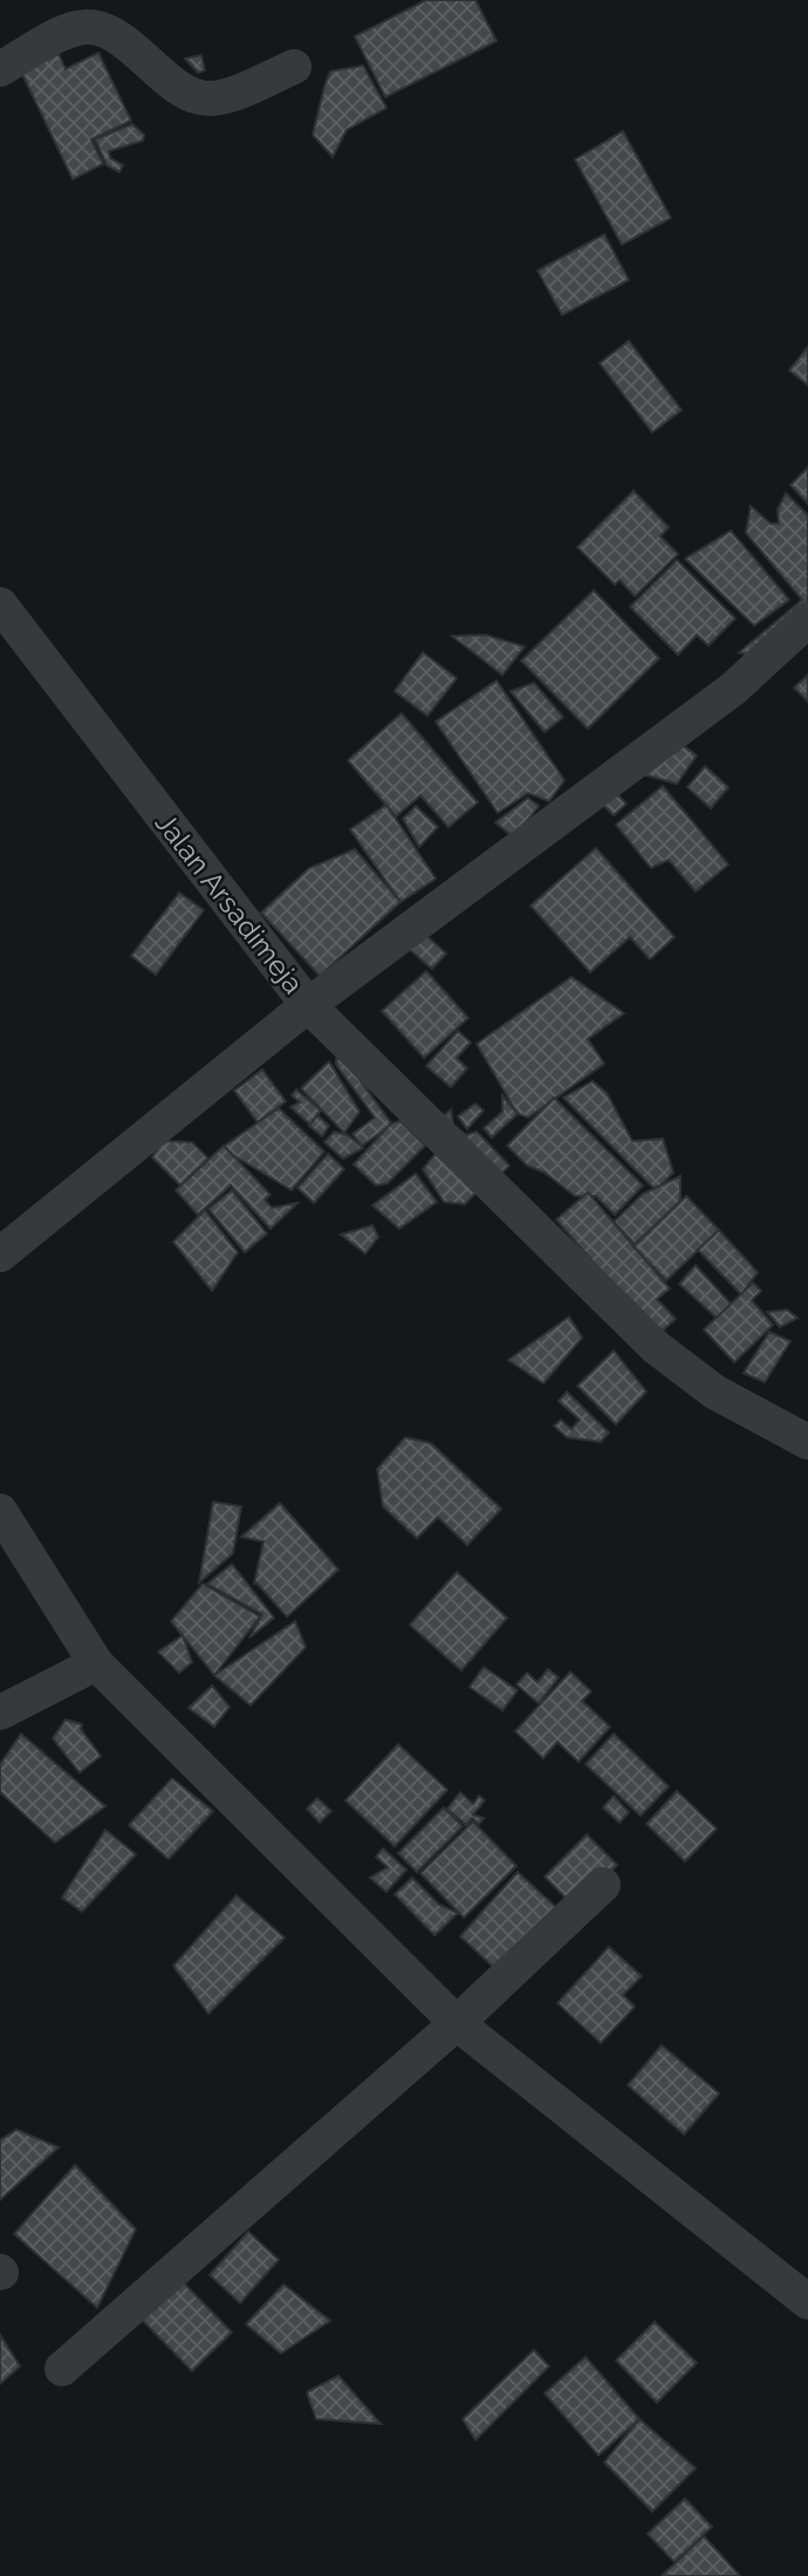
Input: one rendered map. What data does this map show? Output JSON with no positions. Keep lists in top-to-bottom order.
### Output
{
  "streets": {
    "street": ["Jalan Arsadimeja"]
  }
}
